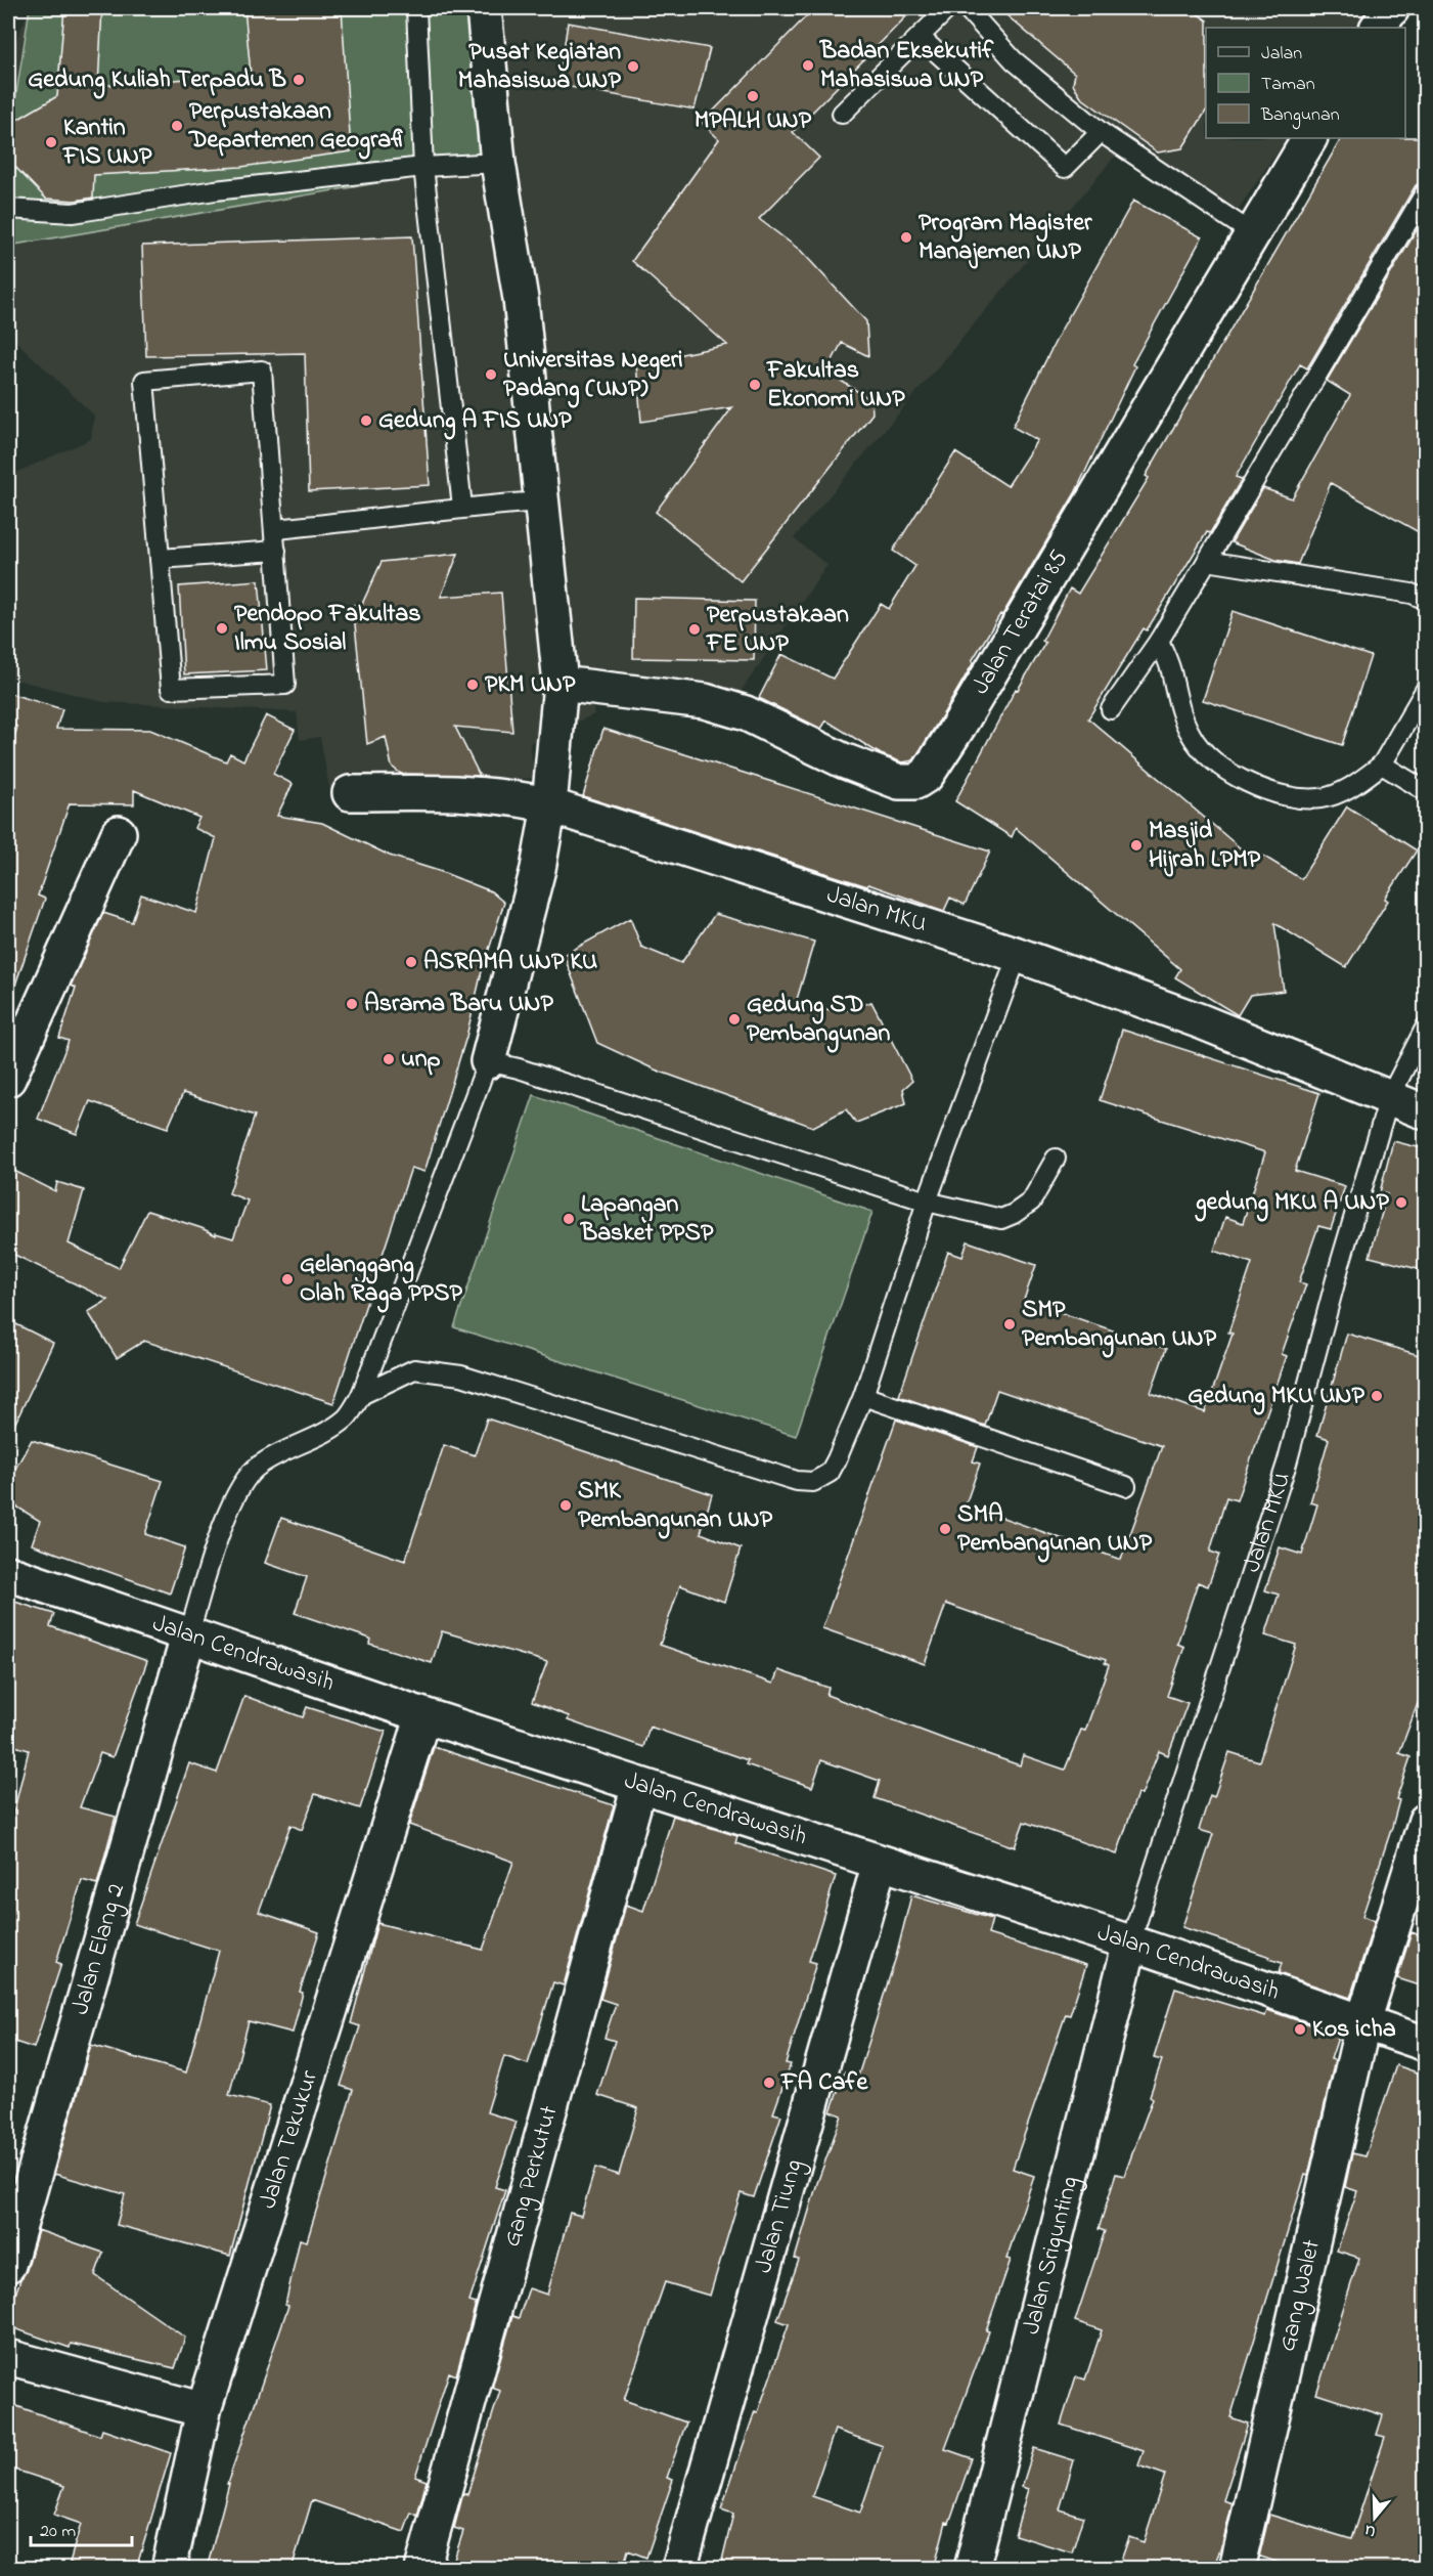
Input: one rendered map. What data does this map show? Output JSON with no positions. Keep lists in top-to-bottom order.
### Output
{
  "streets": {
    "street": [
      "Jalan Teratai 85",
      "Jalan MKU",
      "Jalan Cendrawasih",
      "Jalan Elang 2",
      "Jalan Tekukur",
      "Gang Perkutut",
      "Jalan Tiung",
      "Jalan Srigunting",
      "Gang Walet"
    ]
  },
  "crossings": [
    ["Jalan MKU", "Jalan Cendrawasih"],
    ["Jalan MKU", "Jalan Srigunting"],
    ["Jalan Cendrawasih", "Jalan Elang 2"],
    ["Jalan Cendrawasih", "Jalan Tekukur"],
    ["Jalan Cendrawasih", "Gang Perkutut"],
    ["Jalan Cendrawasih", "Jalan Tiung"],
    ["Jalan Cendrawasih", "Jalan Srigunting"],
    ["Jalan Cendrawasih", "Gang Walet"]
  ],
  "places": [
    "Badan Eksekutif Mahasiswa UNP",
    "Pusat Kegiatan Mahasiswa UNP",
    "Gedung Kuliah Terpadu B",
    "MPALH UNP",
    "Perpustakaan Departemen Geografi",
    "Kantin FIS UNP",
    "Program Magister Manajemen UNP",
    "Universitas Negeri Padang (UNP)",
    "Fakultas Ekonomi UNP",
    "Gedung A FIS UNP",
    "Pendopo Fakultas Ilmu Sosial",
    "Perpustakaan FE UNP",
    "PKM UNP",
    "Masjid Hijrah LPMP",
    "ASRAMA UNP KU",
    "Asrama Baru UNP",
    "Gedung SD Pembangunan",
    "unp",
    "gedung MKU A UNP",
    "Lapangan Basket PPSP",
    "Gelanggang Olah Raga PPSP",
    "SMP Pembangunan UNP",
    "Gedung MKU UNP",
    "SMK Pembangunan UNP",
    "SMA Pembangunan UNP",
    "Kos icha",
    "FA Cafe"
  ],
  "legend": ["Jalan", "Taman", "Bangunan"],
  "scale_bar": "20 m",
  "north": "bottom"
}
